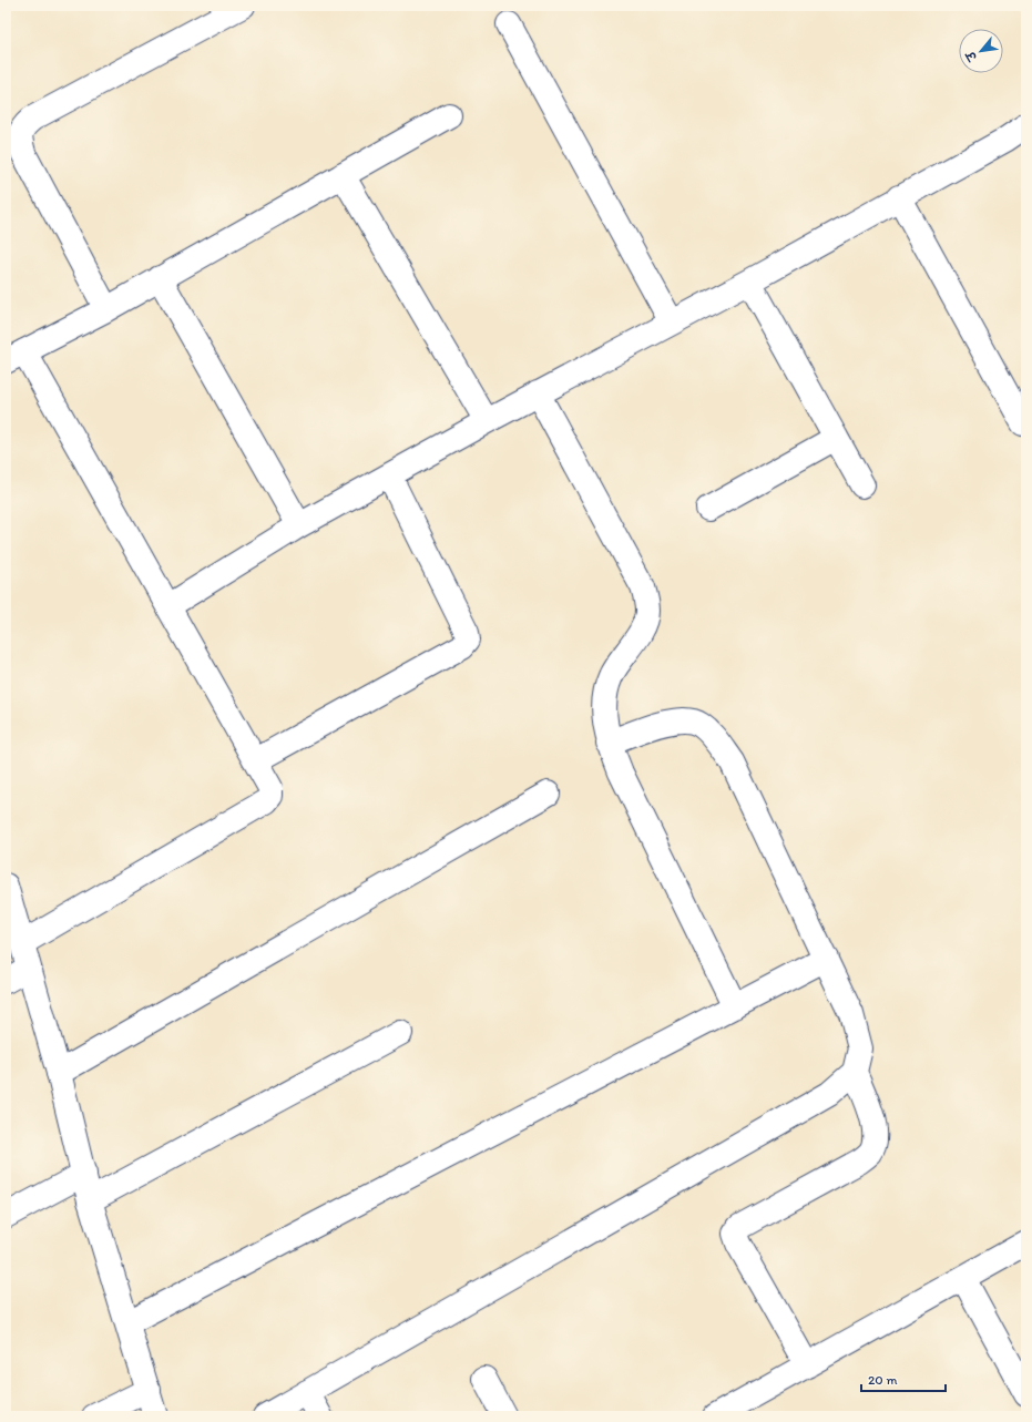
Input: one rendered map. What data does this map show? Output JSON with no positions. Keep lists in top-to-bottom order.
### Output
{
  "scale_bar": "20 m",
  "north": "bottom left"
}
